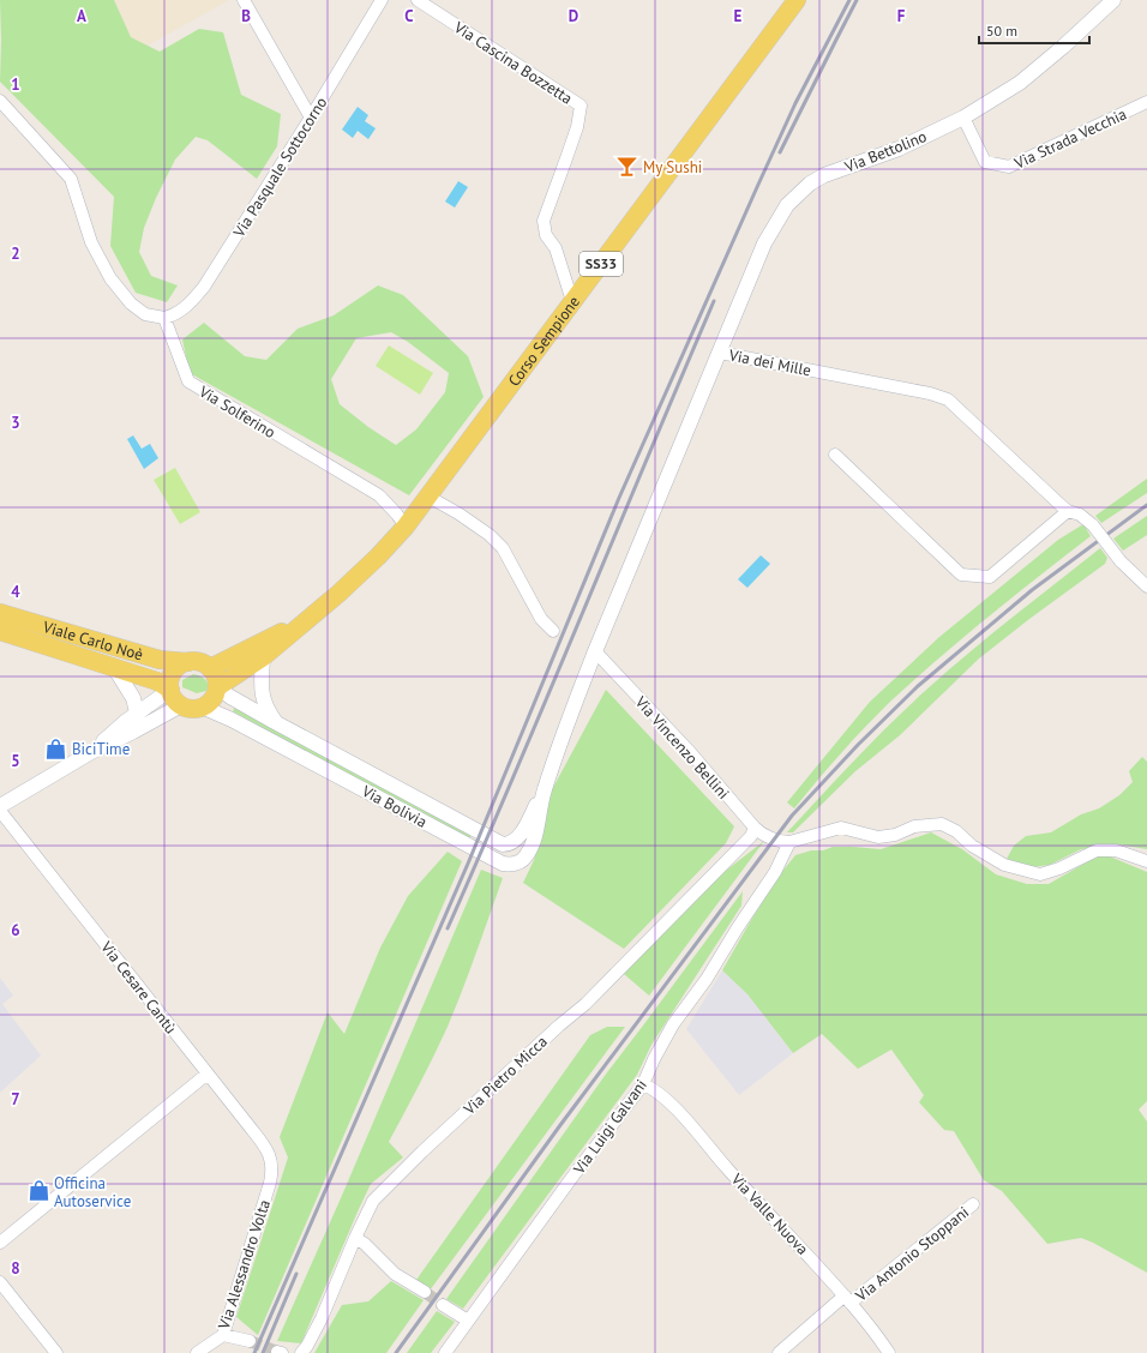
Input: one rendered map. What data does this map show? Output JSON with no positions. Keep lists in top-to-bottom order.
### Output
{
  "streets": {
    "main road": ["SS33", "Corso Sempione", "Viale Carlo Noè"],
    "street": [
      "Via Cascina Bozzetta",
      "Via Strada Vecchia",
      "Via Bettolino",
      "Via Pasquale Sottocorno",
      "Via dei Mille",
      "Via Solferino",
      "Via Vincenzo Bellini",
      "Via Bolivia",
      "Via Cesare Cantù",
      "Via Pietro Micca",
      "Via Luigi Galvani",
      "Via Valle Nuova",
      "Via Antonio Stoppani",
      "Via Alessandro Volta"
    ]
  },
  "crossings": [
    ["Via Cascina Bozzetta", "Corso Sempione"],
    ["Via Strada Vecchia", "Via Bettolino"],
    ["Via Bettolino", "Via dei Mille"],
    ["Via Pasquale Sottocorno", "Via Solferino"],
    ["Corso Sempione", "Via Solferino"],
    ["Corso Sempione", "Viale Carlo Noè"],
    ["Corso Sempione", "Via Bolivia"],
    ["Via dei Mille", "Via Vincenzo Bellini"],
    ["Via dei Mille", "Via Bolivia"],
    ["Viale Carlo Noè", "Via Bolivia"],
    ["Via Vincenzo Bellini", "Via Bolivia"],
    ["Via Vincenzo Bellini", "Via Pietro Micca"],
    ["Via Vincenzo Bellini", "Via Luigi Galvani"],
    ["Via Cesare Cantù", "Via Alessandro Volta"],
    ["Via Luigi Galvani", "Via Valle Nuova"],
    ["Via Valle Nuova", "Via Antonio Stoppani"]
  ],
  "places": {
    "bar": ["My Sushi"],
    "shop": ["BiciTime", "Officina Autoservice"]
  },
  "scale_bar": "50 m",
  "grid": {
    "columns": [
      "A",
      "B",
      "C",
      "D",
      "E",
      "F"
    ],
    "rows": [
      "1",
      "2",
      "3",
      "4",
      "5",
      "6",
      "7",
      "8"
    ]
  }
}
